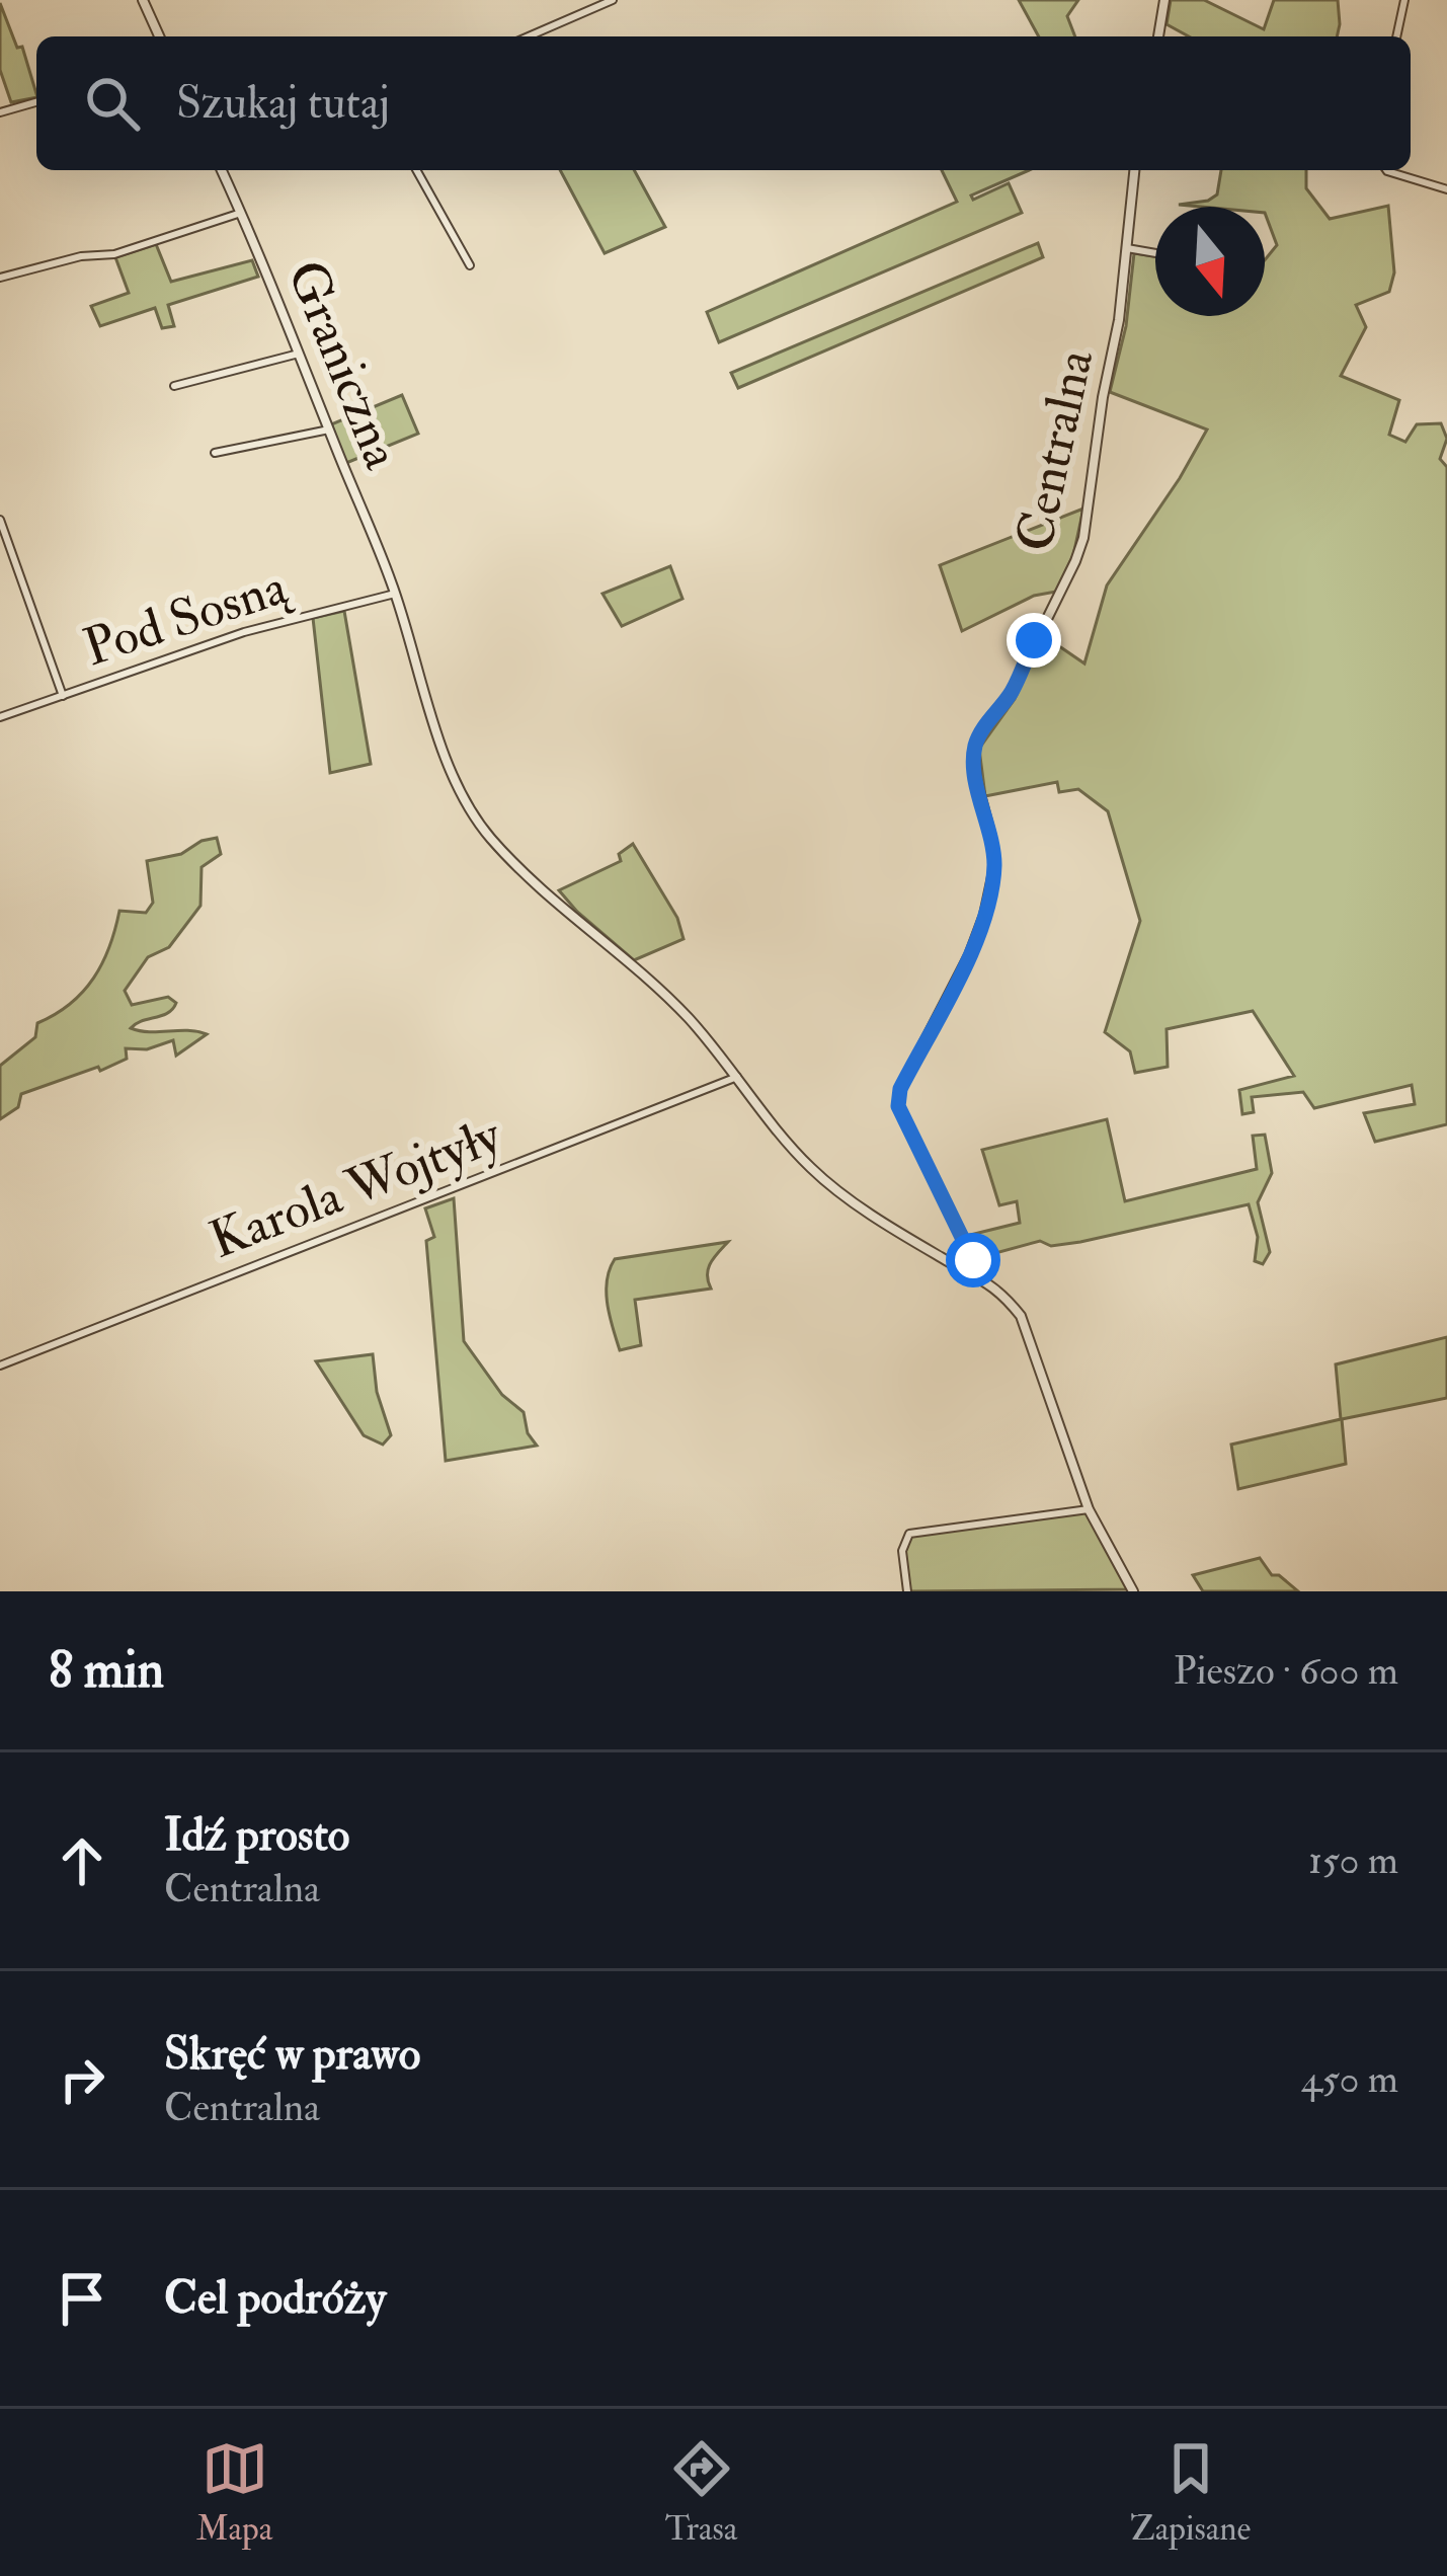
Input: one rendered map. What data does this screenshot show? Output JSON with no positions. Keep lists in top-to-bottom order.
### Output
{
  "streets": {
    "street": [
      "Graniczna",
      "Centralna",
      "Pod Sosną",
      "Karola Wojtyły"
    ]
  },
  "crossings": [
    ["Graniczna", "Centralna"],
    ["Graniczna", "Pod Sosną"],
    ["Graniczna", "Karola Wojtyły"]
  ],
  "north": "bottom",
  "page": {
    "search": "Szukaj tutaj",
    "heading": ["8 min", "Pieszo · 600 m"],
    "list": [
      ["Idź prosto", "Centralna", "150 m"],
      ["Skręć w prawo", "Centralna", "450 m"],
      "Cel podróży"
    ],
    "nav": ["Mapa", "Trasa", "Zapisane"]
  }
}
